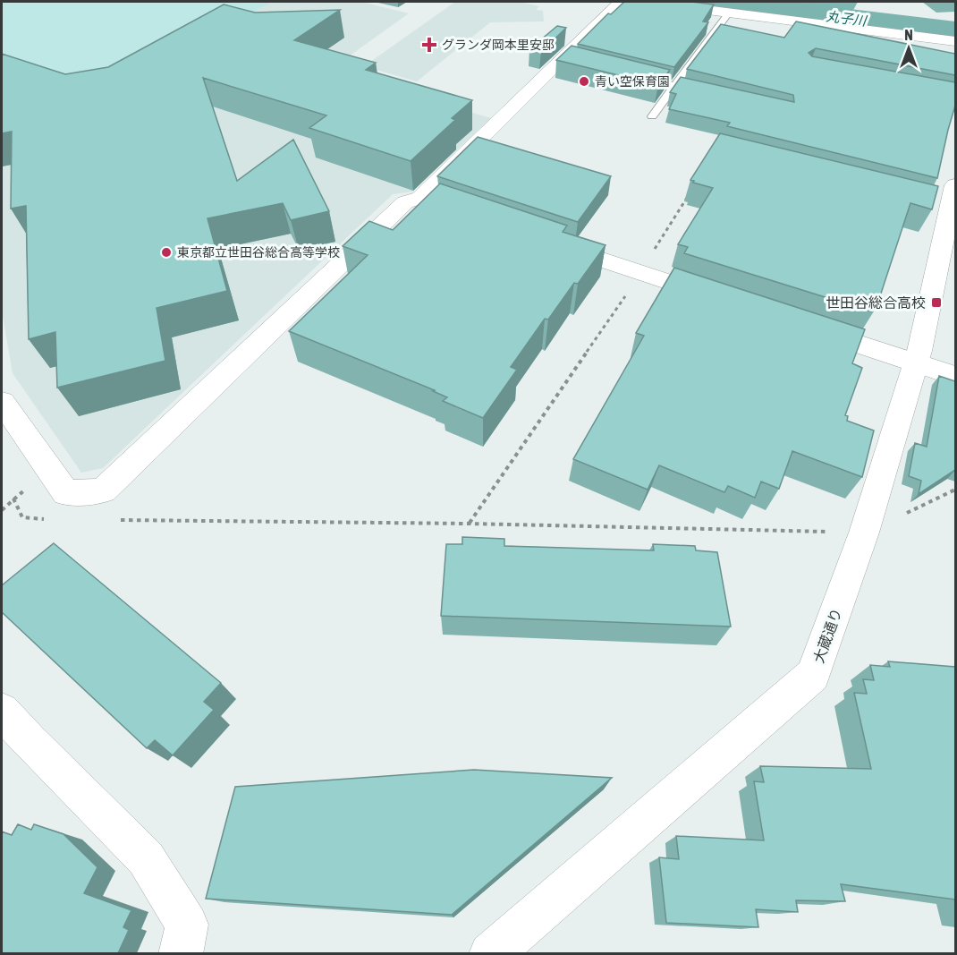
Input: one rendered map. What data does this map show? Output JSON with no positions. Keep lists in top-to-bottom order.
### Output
{
  "streets": {
    "street": ["大蔵通り"]
  },
  "water": ["丸子川"],
  "places": {
    "health": ["グランダ岡本里安邸"],
    "other": ["青い空保育園", "東京都立世田谷総合高等学校"],
    "transit": ["世田谷総合高校"]
  },
  "north": "top"
}
